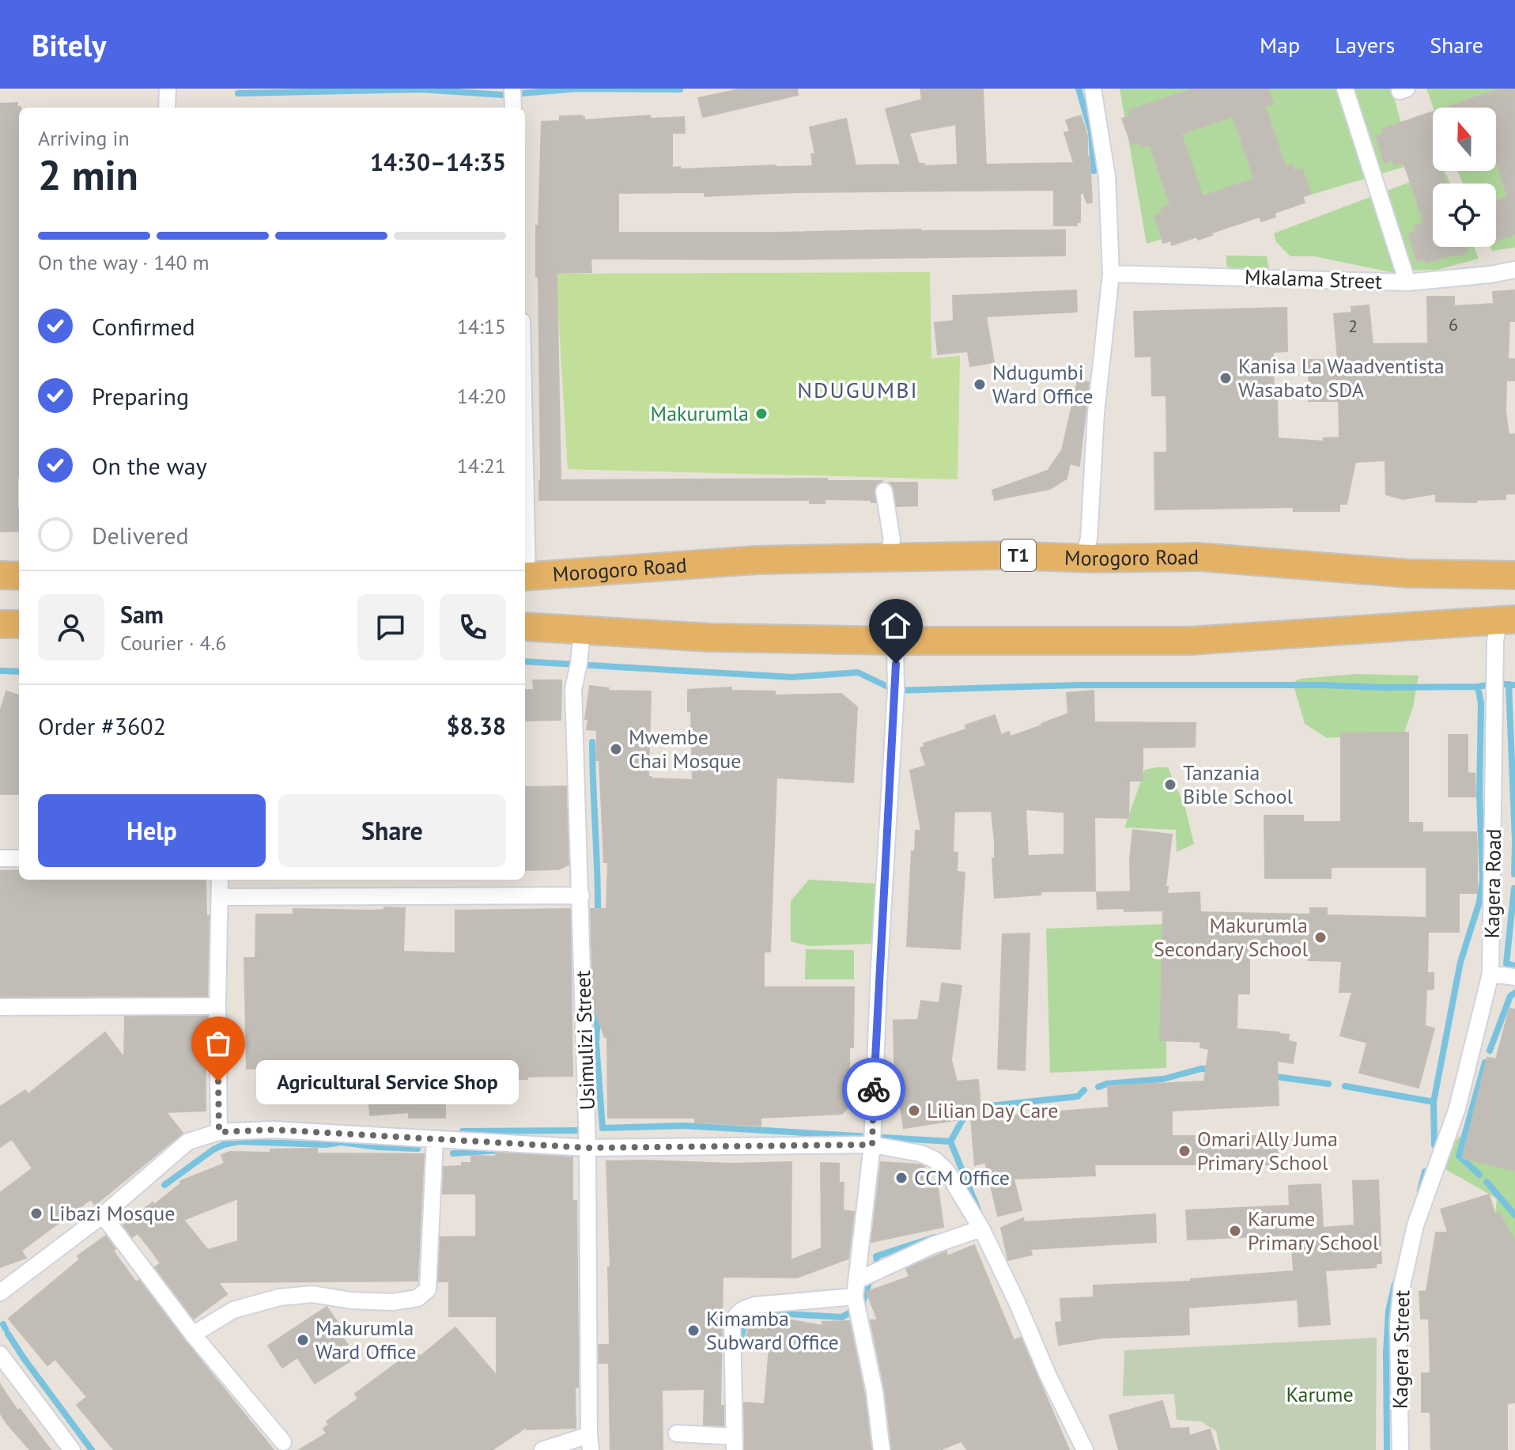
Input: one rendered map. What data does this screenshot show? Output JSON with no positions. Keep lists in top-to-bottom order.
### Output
{
  "streets": {
    "highway": ["T1", "Morogoro Road"],
    "street": [
      "Mkalama Street",
      "Kagera Road",
      "Usimulizi Street",
      "Kagera Street"
    ]
  },
  "crossings": [
    ["Kagera Road", "Kagera Street"]
  ],
  "districts": ["NDUGUMBI"],
  "parks": ["Karume"],
  "places": [
    "Kanisa La Waadventista Wasabato SDA",
    "Ndugumbi Ward Office",
    "Makurumla",
    "Mwembe Chai Mosque",
    "Tanzania Bible School",
    "Makurumla Secondary School",
    "Agricultural Service Shop",
    "Lilian Day Care",
    "Omari Ally Juma Primary School",
    "CCM Office",
    "Libazi Mosque",
    "Karume Primary School",
    "Kimamba Subward Office",
    "Makurumla Ward Office"
  ],
  "house_numbers": ["6", "2"],
  "north": "top",
  "page": {
    "header": "Bitely",
    "nav": ["Map", "Layers", "Share"],
    "heading": ["2 min", "Arriving in", "14:30–14:35"],
    "panel": [
      "Sam",
      "Courier · 4.6",
      "Order #3602",
      "$8.38"
    ],
    "bar": "On the way · 140 m",
    "list": [
      ["Confirmed", "14:15"],
      ["Preparing", "14:20"],
      ["On the way", "14:21"],
      "Delivered"
    ],
    "buttons": ["Help", "Share"],
    "bubble": "Agricultural Service Shop"
  }
}
